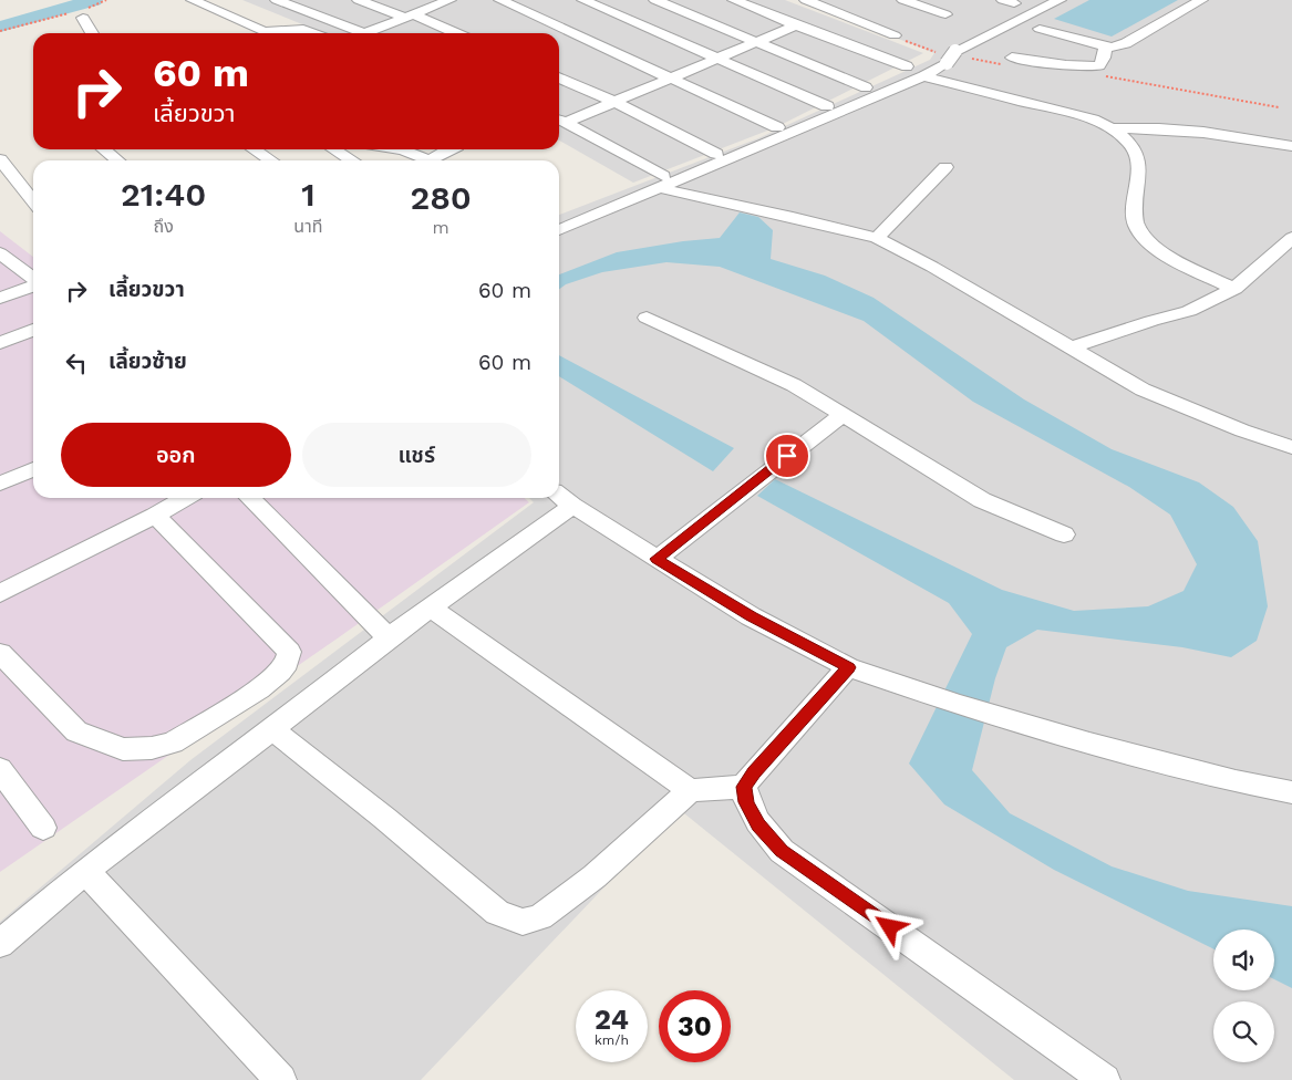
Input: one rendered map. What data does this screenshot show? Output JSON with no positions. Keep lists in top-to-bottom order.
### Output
{
  "page": {
    "turn": ["60 m", "เลี้ยวขวา"],
    "eta": [
      "21:40",
      "ถึง",
      "1",
      "นาที",
      "280",
      "m"
    ],
    "list": [
      {
        "name": "เลี้ยวขวา",
        "value": "60 m"
      },
      {
        "name": "เลี้ยวซ้าย",
        "value": "60 m"
      }
    ],
    "buttons": ["ออก", "แชร์"],
    "speed": "24 km/h",
    "limit": "30"
  }
}
